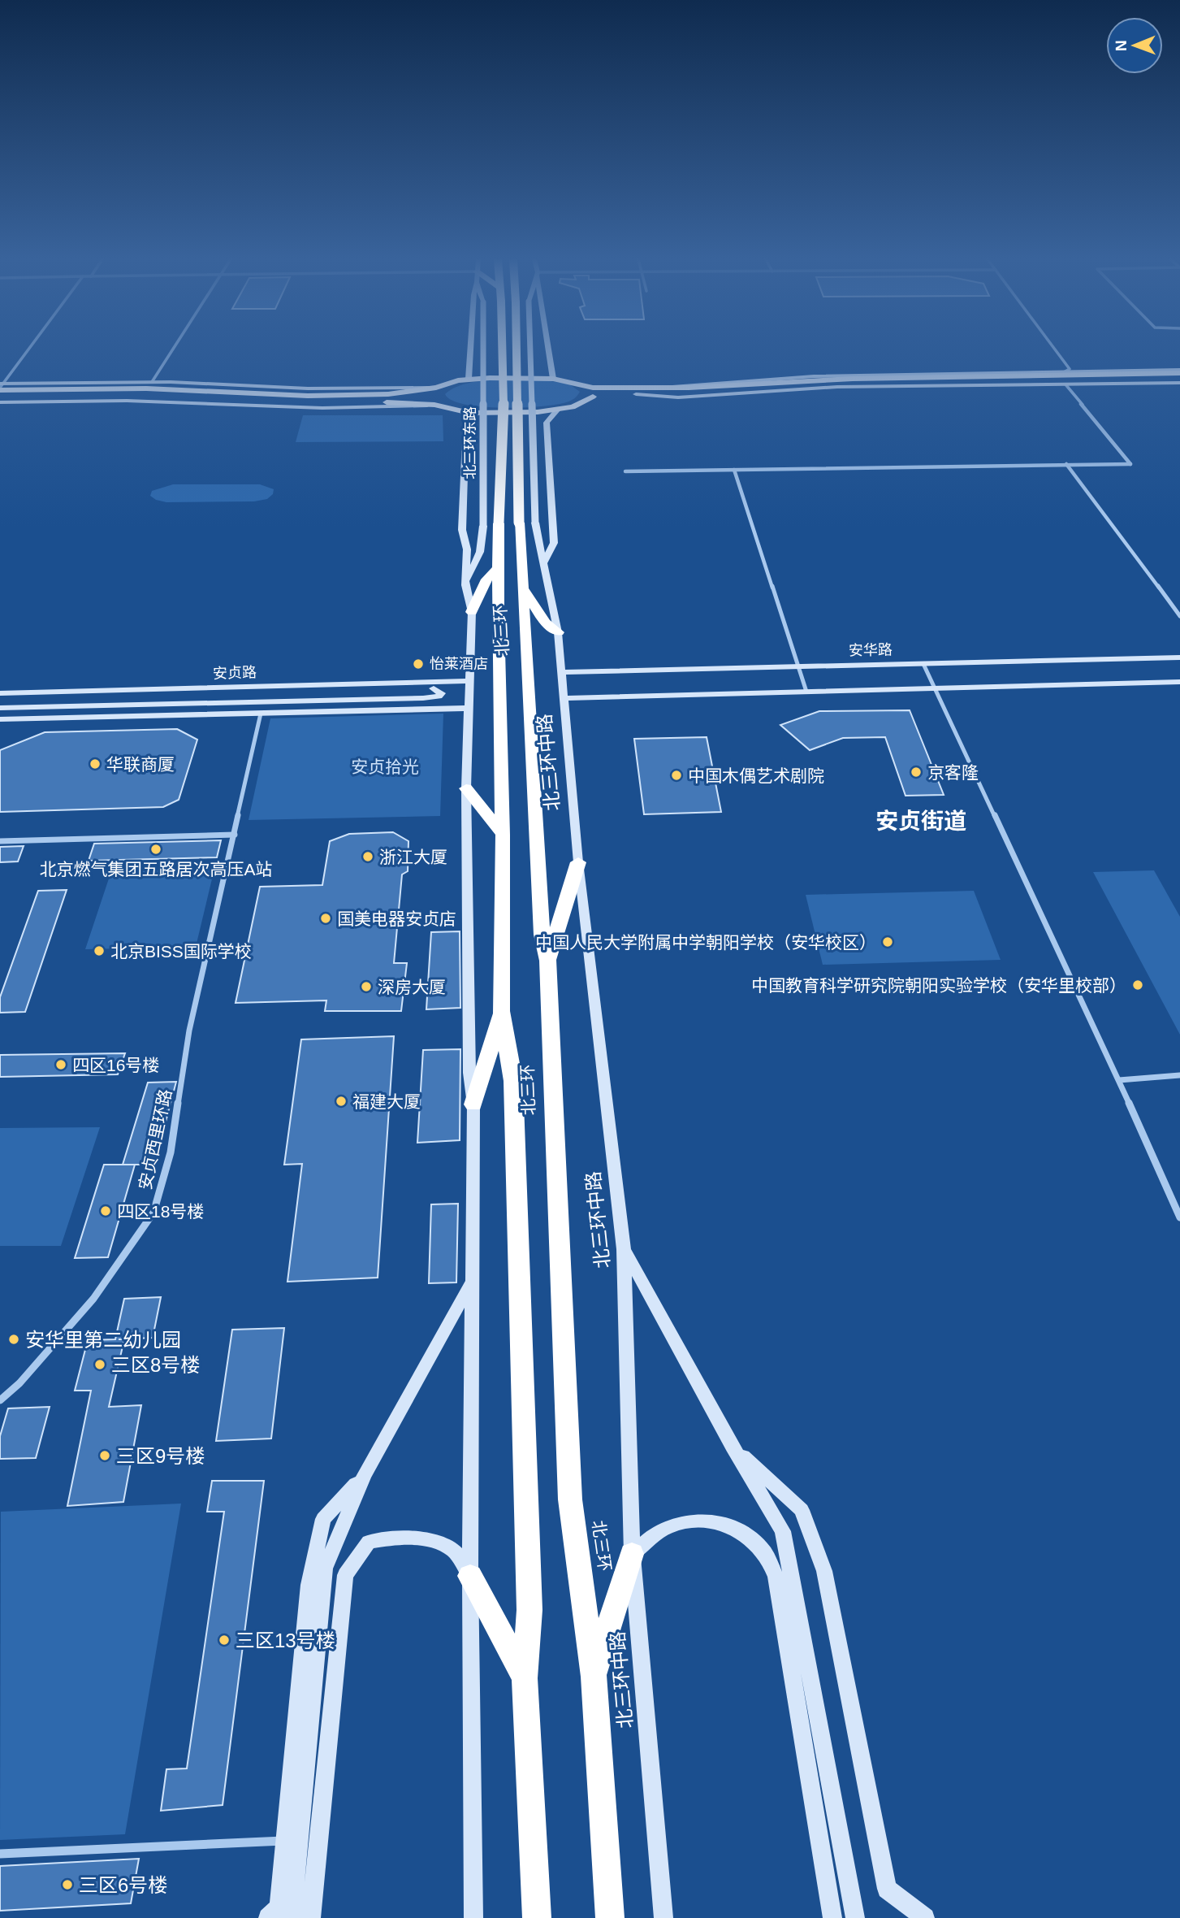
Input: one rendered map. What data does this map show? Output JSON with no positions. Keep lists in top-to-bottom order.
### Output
{
  "streets": {
    "highway": ["北三环"],
    "street": [
      "北三环东路",
      "安华路",
      "安贞路",
      "北三环中路",
      "安贞西里环路"
    ]
  },
  "crossings": [
    ["安华路", "北三环中路"]
  ],
  "districts": ["安贞街道"],
  "parks": ["安贞拾光"],
  "places": [
    "怡莱酒店",
    "华联商厦",
    "京客隆",
    "中国木偶艺术剧院",
    "北京燃气集团五路居次高压A站",
    "浙江大厦",
    "国美电器安贞店",
    "中国人民大学附属中学朝阳学校（安华校区）",
    "北京BISS国际学校",
    "中国教育科学研究院朝阳实验学校（安华里校部）",
    "深房大厦",
    "四区16号楼",
    "福建大厦",
    "四区18号楼",
    "安华里第二幼儿园",
    "三区8号楼",
    "三区9号楼",
    "三区13号楼",
    "三区6号楼"
  ],
  "north": "left"
}
